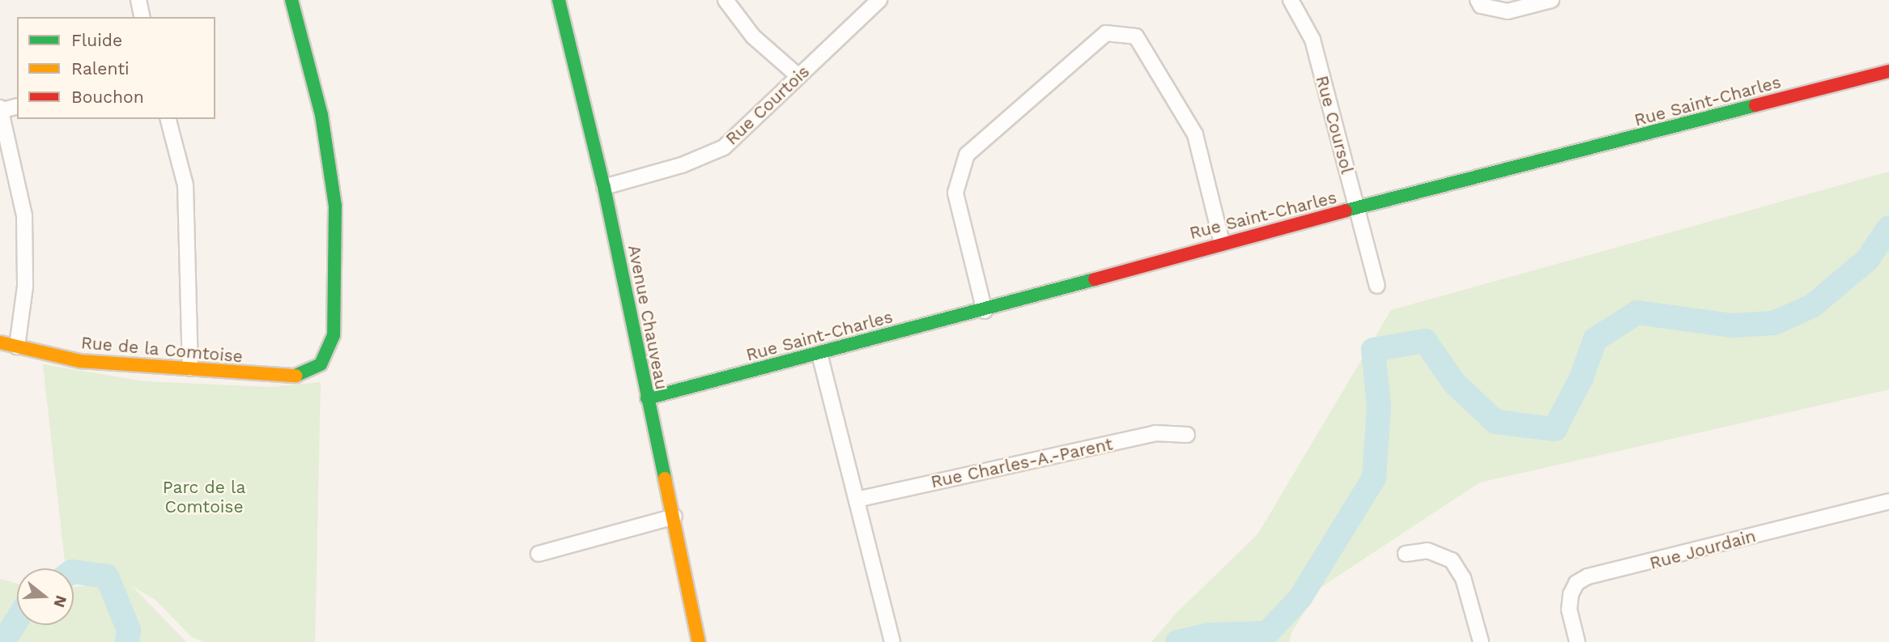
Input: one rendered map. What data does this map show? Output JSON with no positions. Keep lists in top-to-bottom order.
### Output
{
  "streets": {
    "street": [
      "Rue Saint-Charles",
      "Rue Courtois",
      "Rue Coursol",
      "Avenue Chauveau",
      "Rue de la Comtoise",
      "Rue Charles-A.-Parent",
      "Rue Jourdain"
    ]
  },
  "crossings": [
    ["Rue Saint-Charles", "Rue Coursol"],
    ["Rue Saint-Charles", "Avenue Chauveau"],
    ["Rue Courtois", "Avenue Chauveau"]
  ],
  "parks": ["Parc de la Comtoise"],
  "legend": ["Fluide", "Ralenti", "Bouchon"],
  "north": "right"
}
